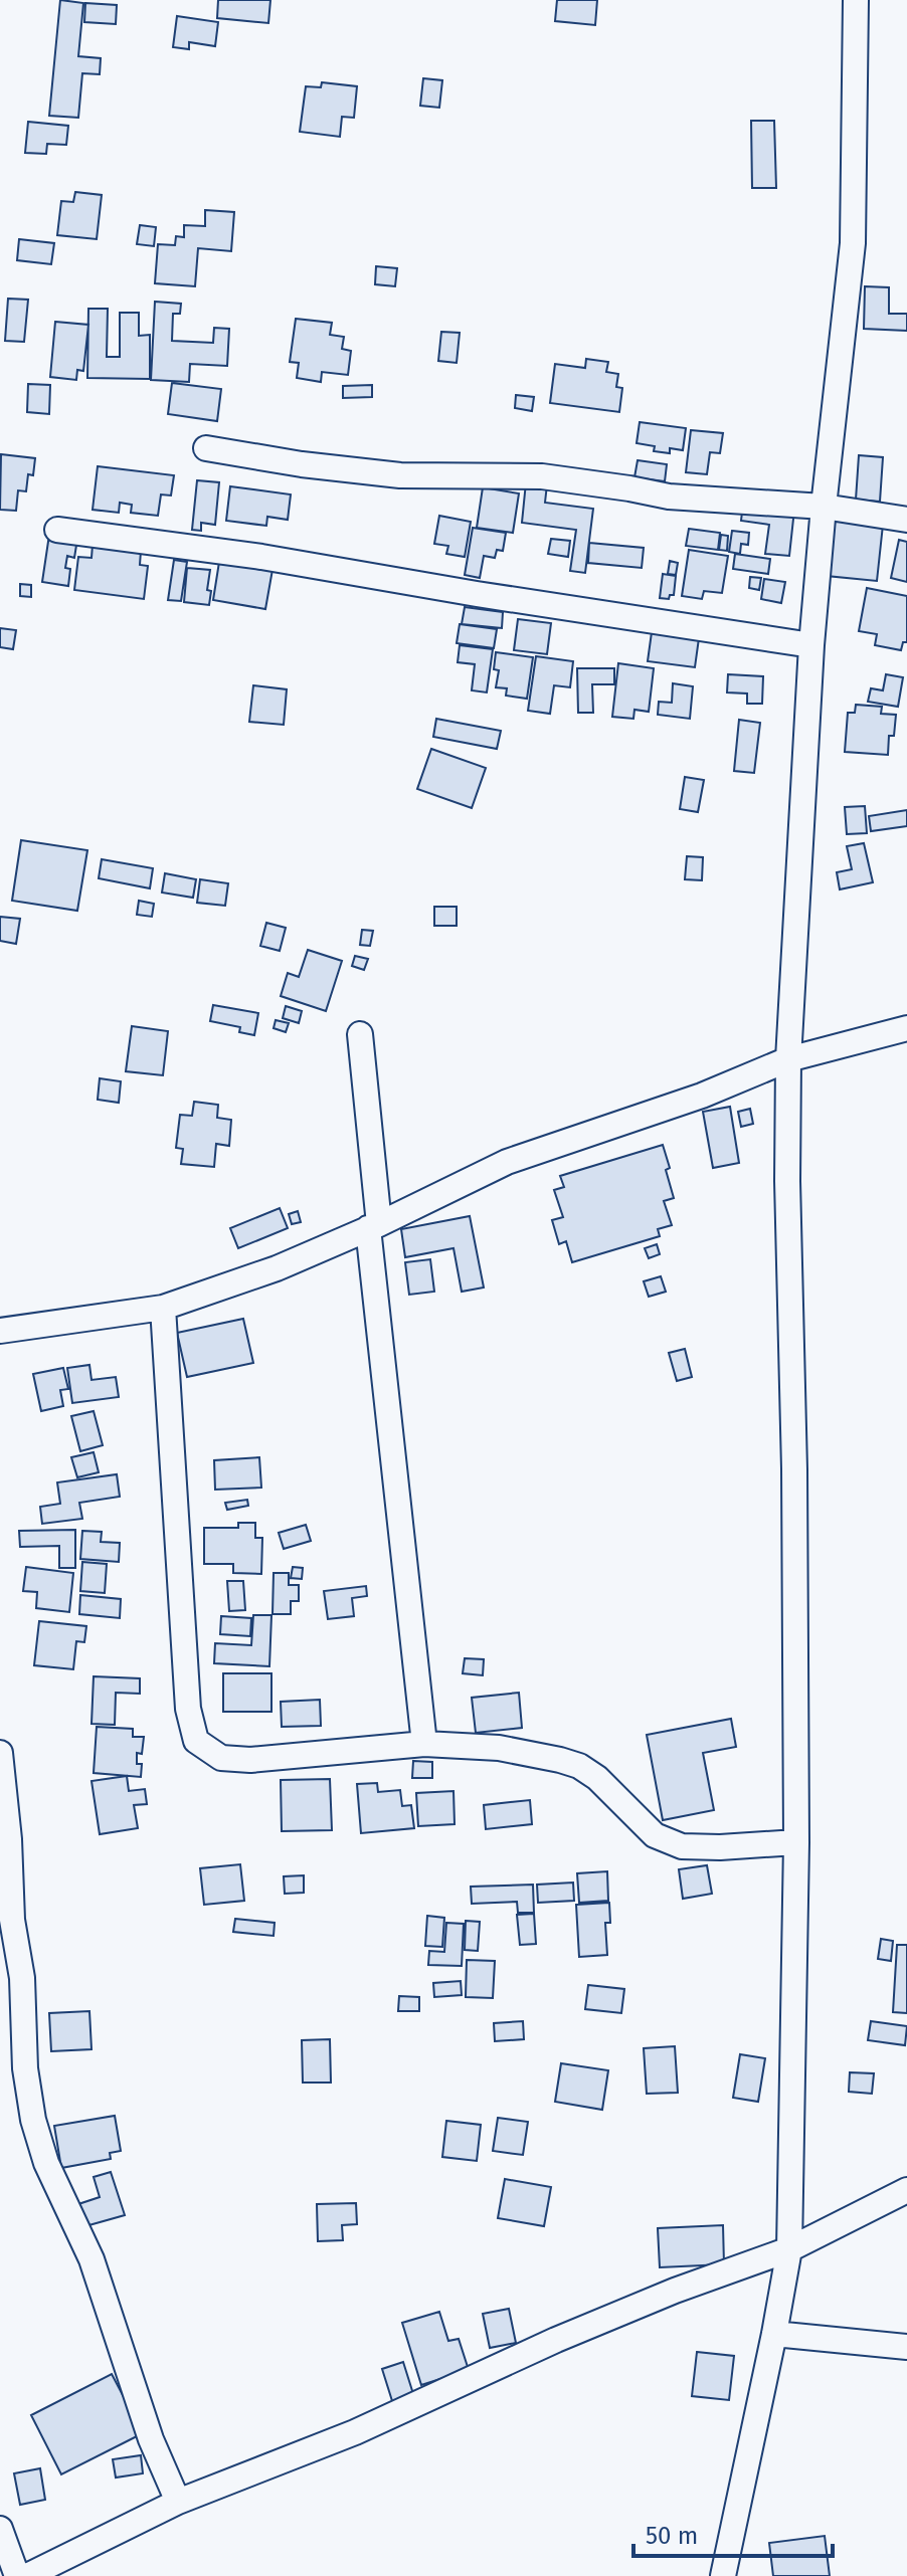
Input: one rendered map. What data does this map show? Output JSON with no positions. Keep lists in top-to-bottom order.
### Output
{
  "scale_bar": "50 m"
}
